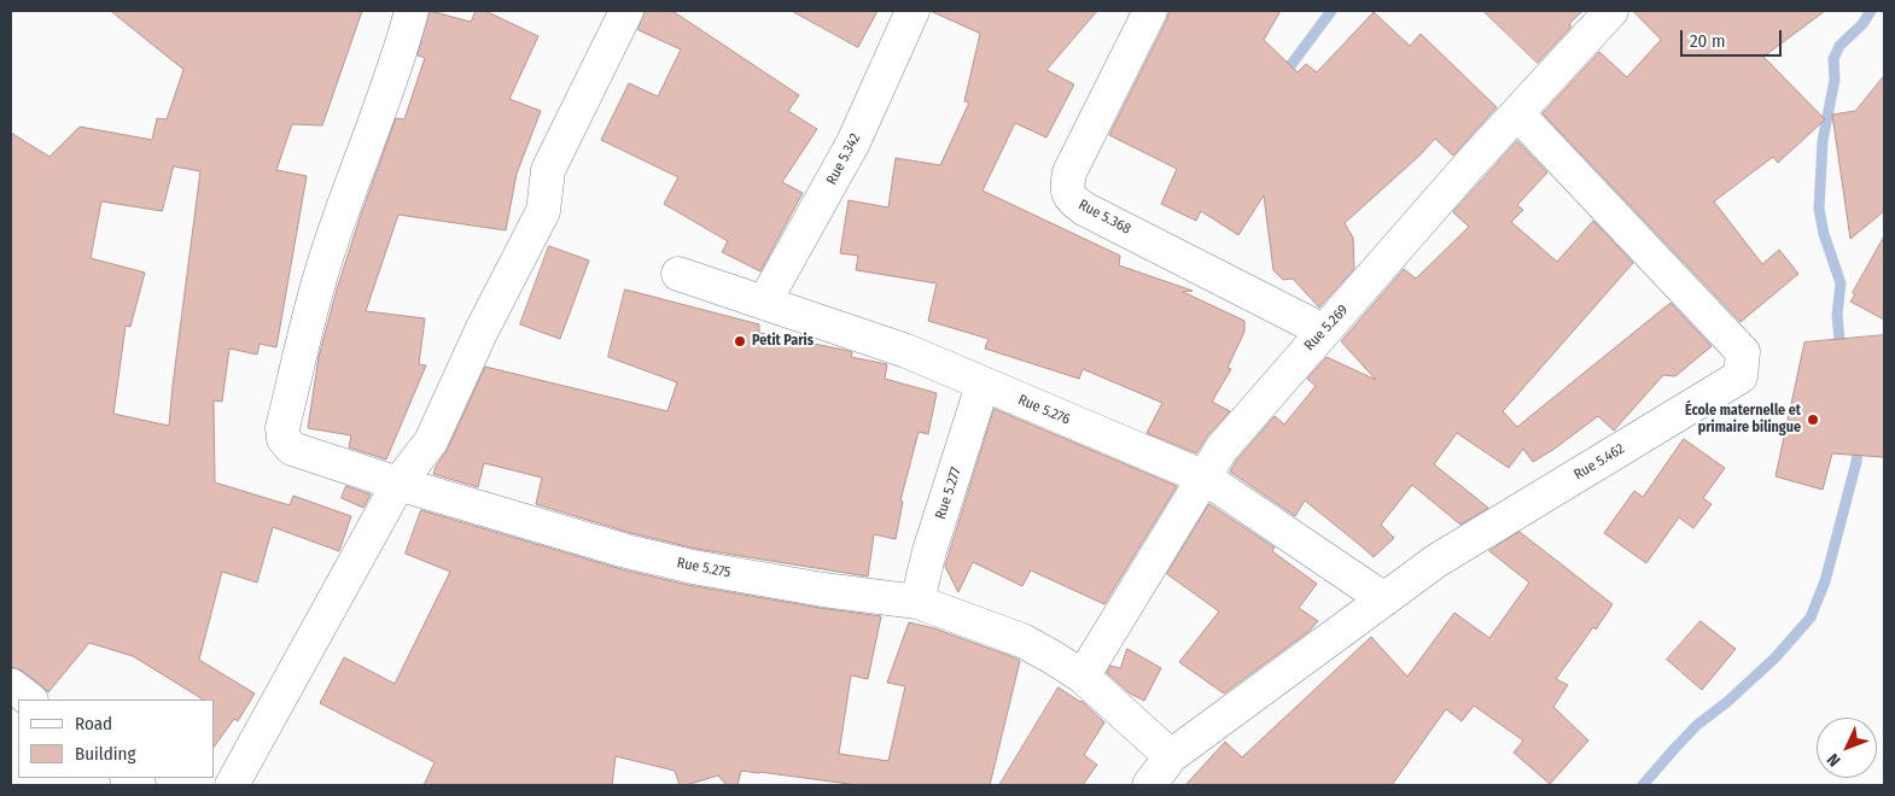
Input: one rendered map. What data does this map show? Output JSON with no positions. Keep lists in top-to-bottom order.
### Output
{
  "streets": {
    "street": [
      "Rue 5.342",
      "Rue 5.368",
      "Rue 5.269",
      "Rue 5.276",
      "Rue 5.462",
      "Rue 5.277",
      "Rue 5.275"
    ]
  },
  "crossings": [
    ["Rue 5.342", "Rue 5.276"],
    ["Rue 5.368", "Rue 5.269"],
    ["Rue 5.269", "Rue 5.276"],
    ["Rue 5.269", "Rue 5.462"],
    ["Rue 5.269", "Rue 5.275"],
    ["Rue 5.276", "Rue 5.462"],
    ["Rue 5.276", "Rue 5.277"],
    ["Rue 5.462", "Rue 5.275"],
    ["Rue 5.277", "Rue 5.275"]
  ],
  "places": ["Petit Paris", "École maternelle et primaire bilingue"],
  "legend": ["Road", "Building"],
  "scale_bar": "20 m",
  "north": "bottom left"
}
